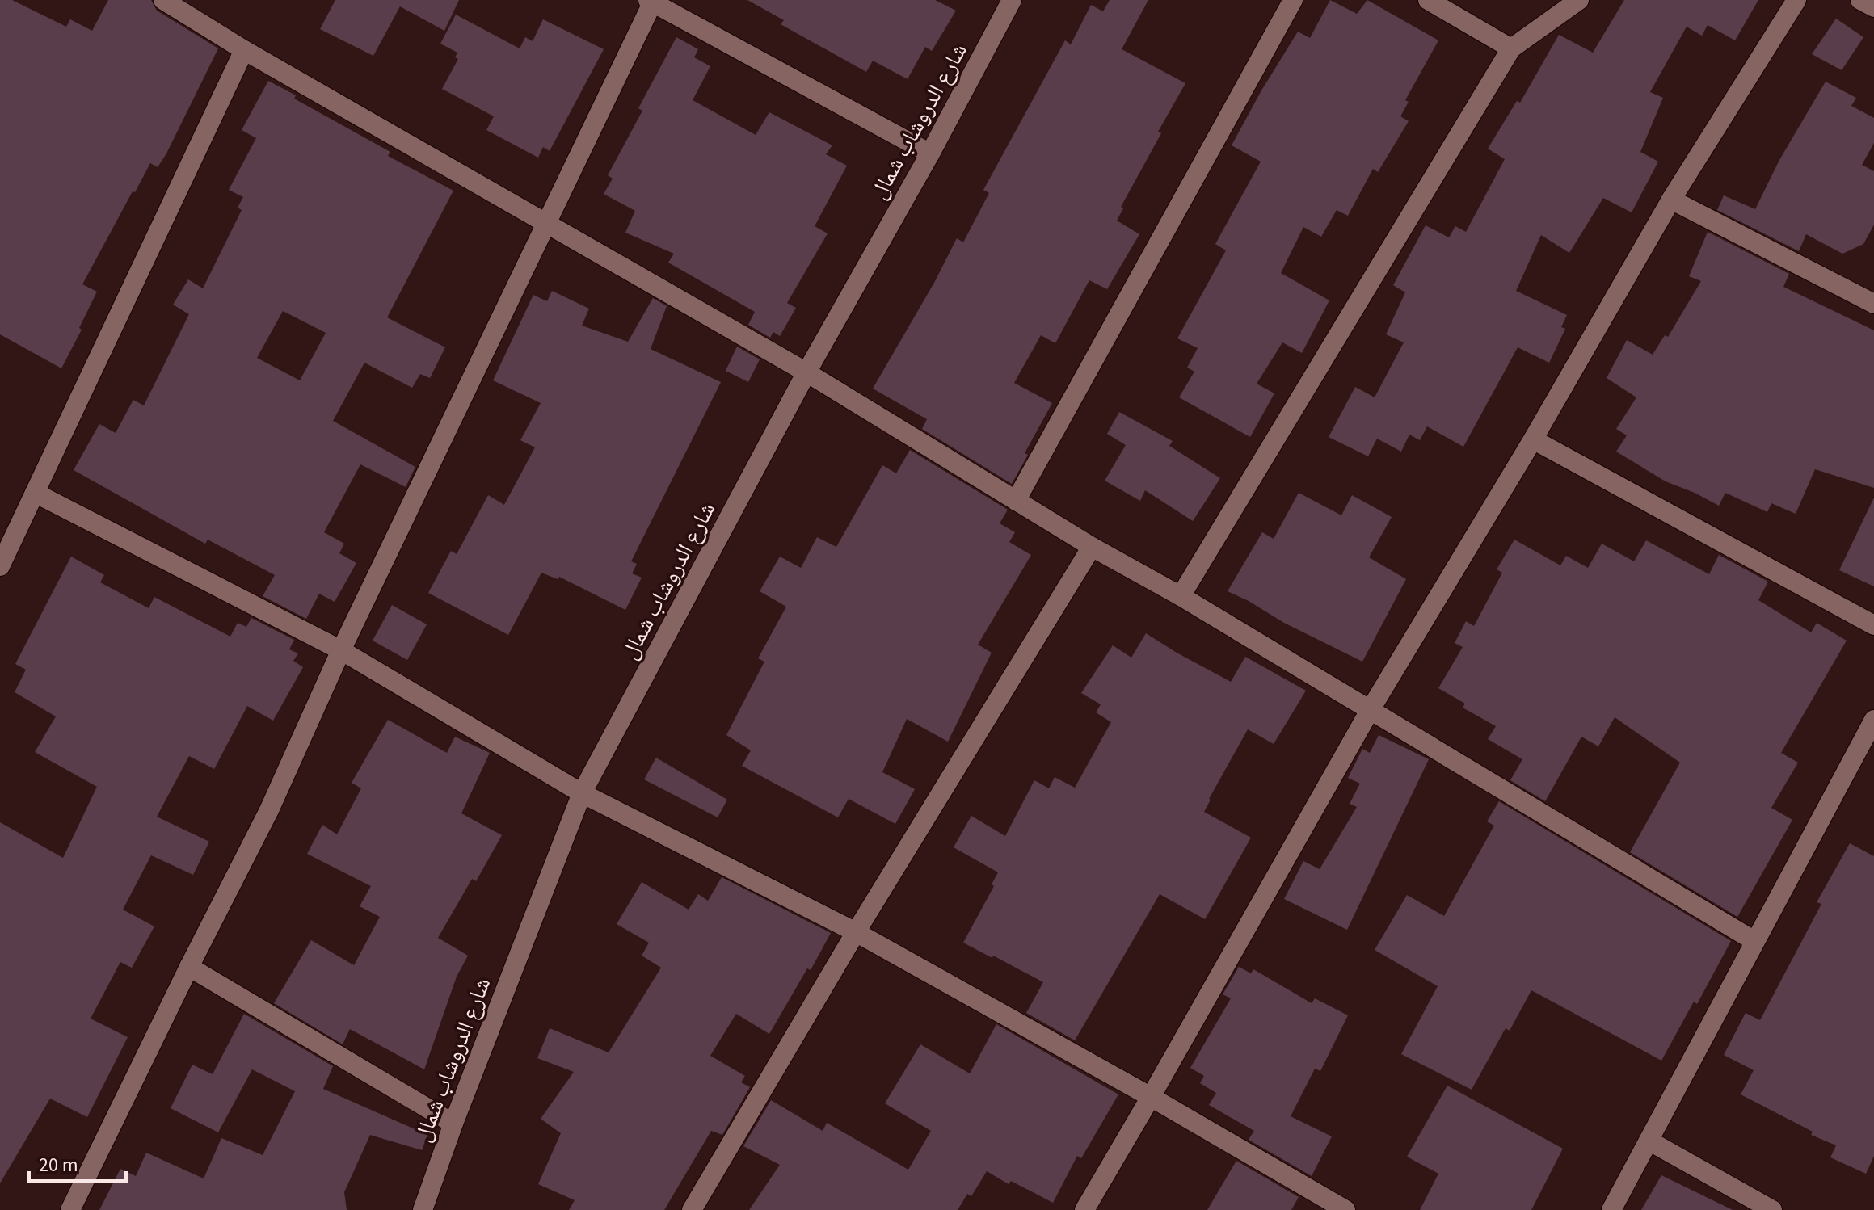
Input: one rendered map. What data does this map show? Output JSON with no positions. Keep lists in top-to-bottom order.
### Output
{
  "streets": {
    "street": ["شارع الدروشاب شمال"]
  },
  "scale_bar": "20 m"
}
